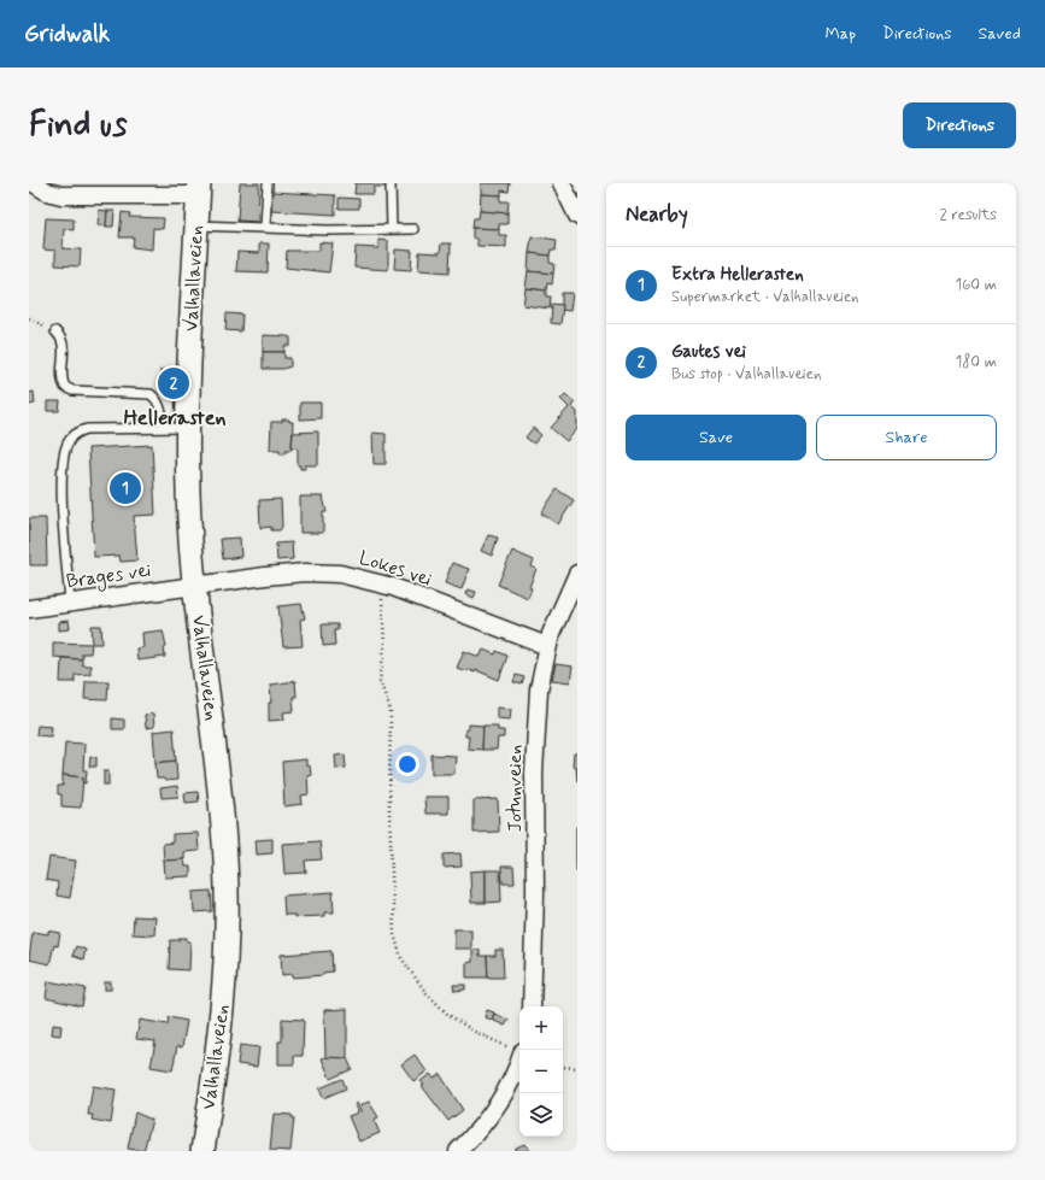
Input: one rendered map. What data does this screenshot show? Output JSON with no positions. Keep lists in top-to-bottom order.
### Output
{
  "streets": {
    "street": [
      "Valhallaveien",
      "Lokes vei",
      "Brages vei",
      "Jotunveien"
    ]
  },
  "crossings": [
    ["Valhallaveien", "Lokes vei"],
    ["Valhallaveien", "Brages vei"],
    ["Lokes vei", "Brages vei"],
    ["Lokes vei", "Jotunveien"]
  ],
  "districts": ["Hellerasten"],
  "page": {
    "header": "Gridwalk",
    "nav": ["Map", "Directions", "Saved"],
    "buttons": [
      "Directions",
      ["Save", "Share"]
    ],
    "title": "Find us",
    "heading": ["Nearby", "2 results"],
    "list": [
      {
        "mark": "1",
        "name": "Extra Hellerasten",
        "note": "Supermarket · Valhallaveien",
        "value": "160 m"
      },
      {
        "mark": "2",
        "name": "Gautes vei",
        "note": "Bus stop · Valhallaveien",
        "value": "180 m"
      }
    ],
    "pins": ["2", "1"],
    "map_buttons": ["+", "−"]
  }
}
